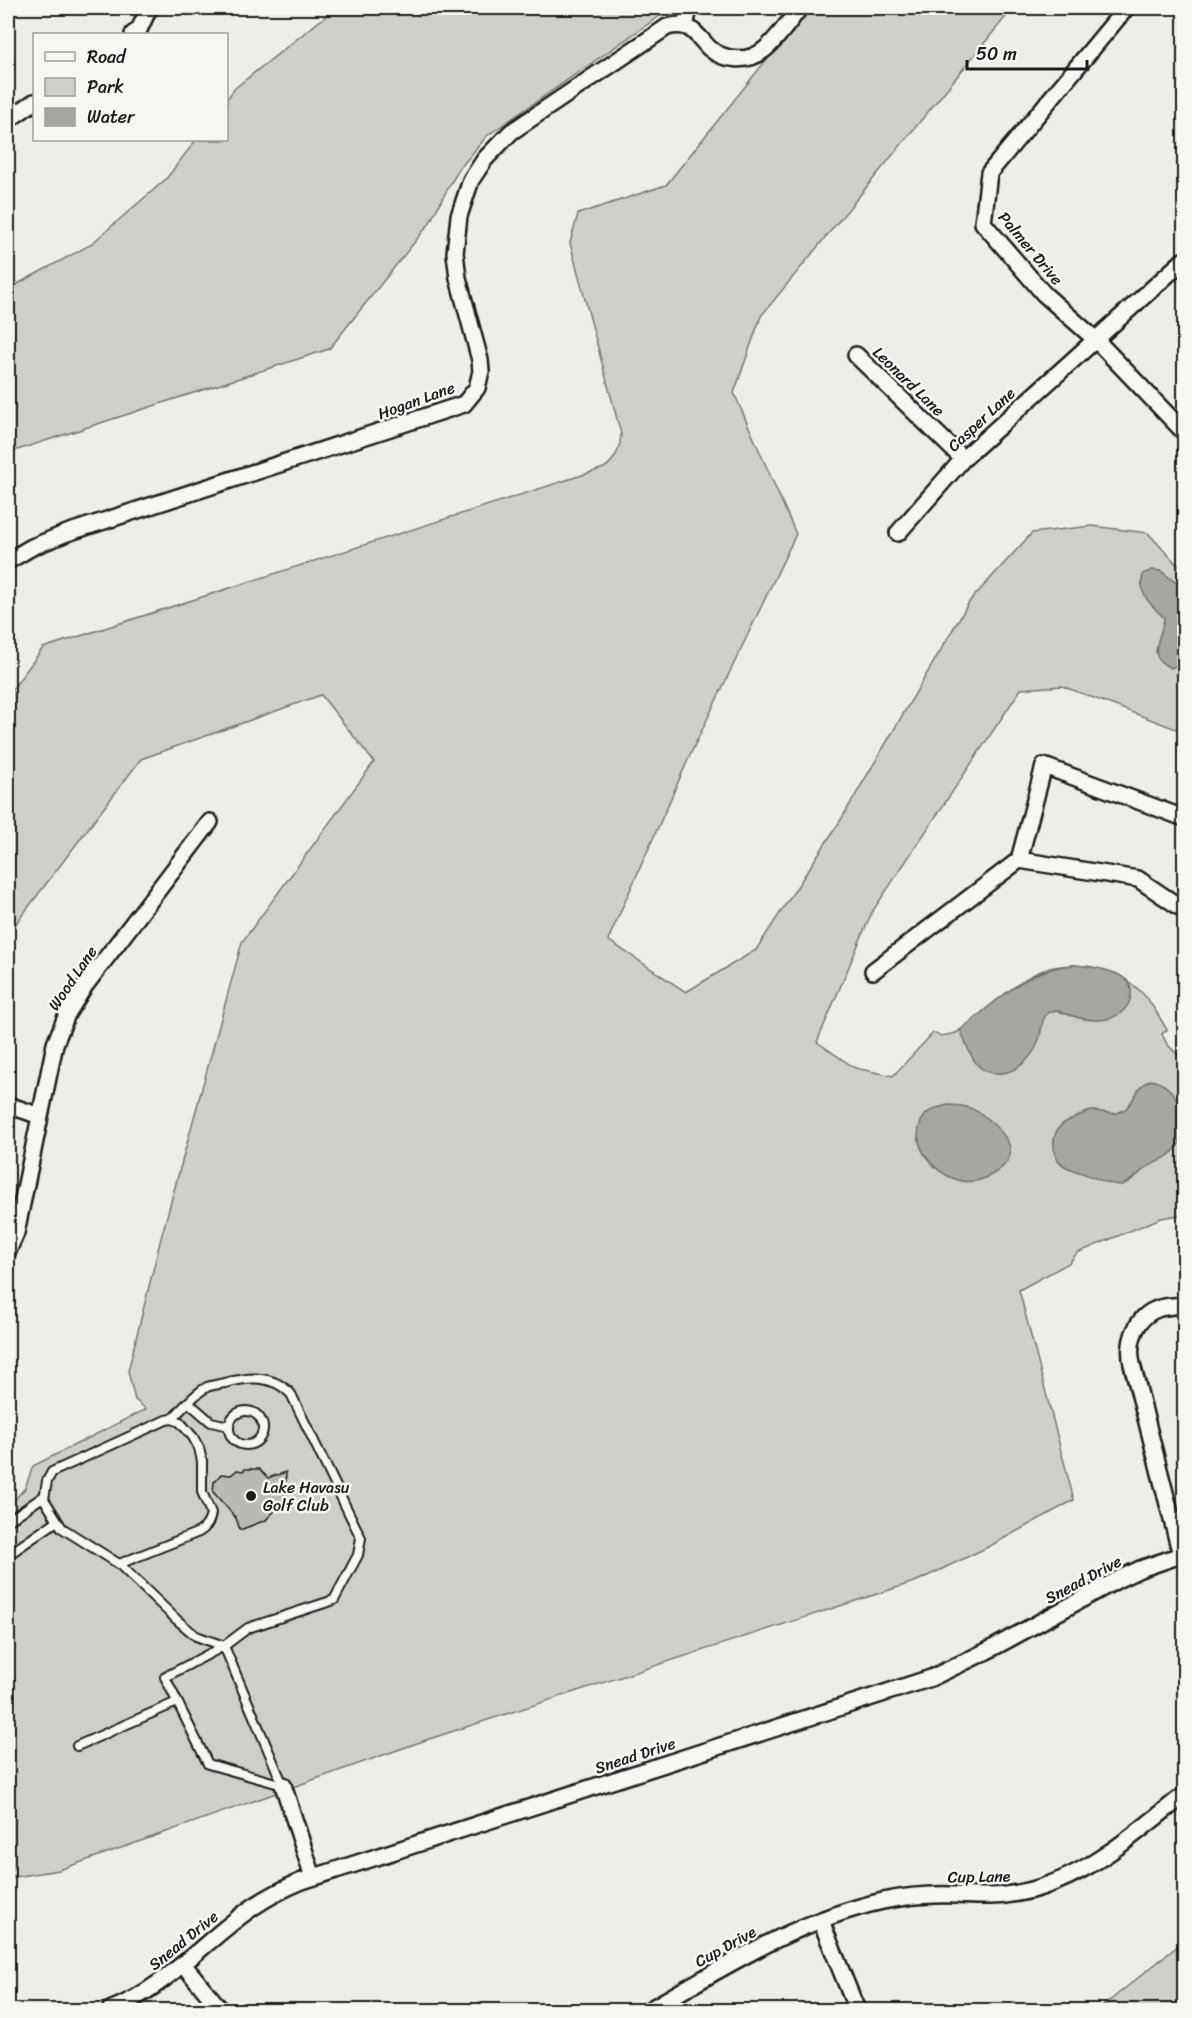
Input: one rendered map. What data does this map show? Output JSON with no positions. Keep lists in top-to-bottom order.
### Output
{
  "streets": {
    "street": [
      "Palmer Drive",
      "Leonard Lane",
      "Hogan Lane",
      "Casper Lane",
      "Wood Lane",
      "Snead Drive",
      "Cup Lane",
      "Cup Drive"
    ]
  },
  "crossings": [
    ["Palmer Drive", "Casper Lane"],
    ["Leonard Lane", "Casper Lane"],
    ["Cup Lane", "Cup Drive"]
  ],
  "places": ["Lake Havasu Golf Club"],
  "legend": ["Road", "Park", "Water"],
  "scale_bar": "50 m"
}
